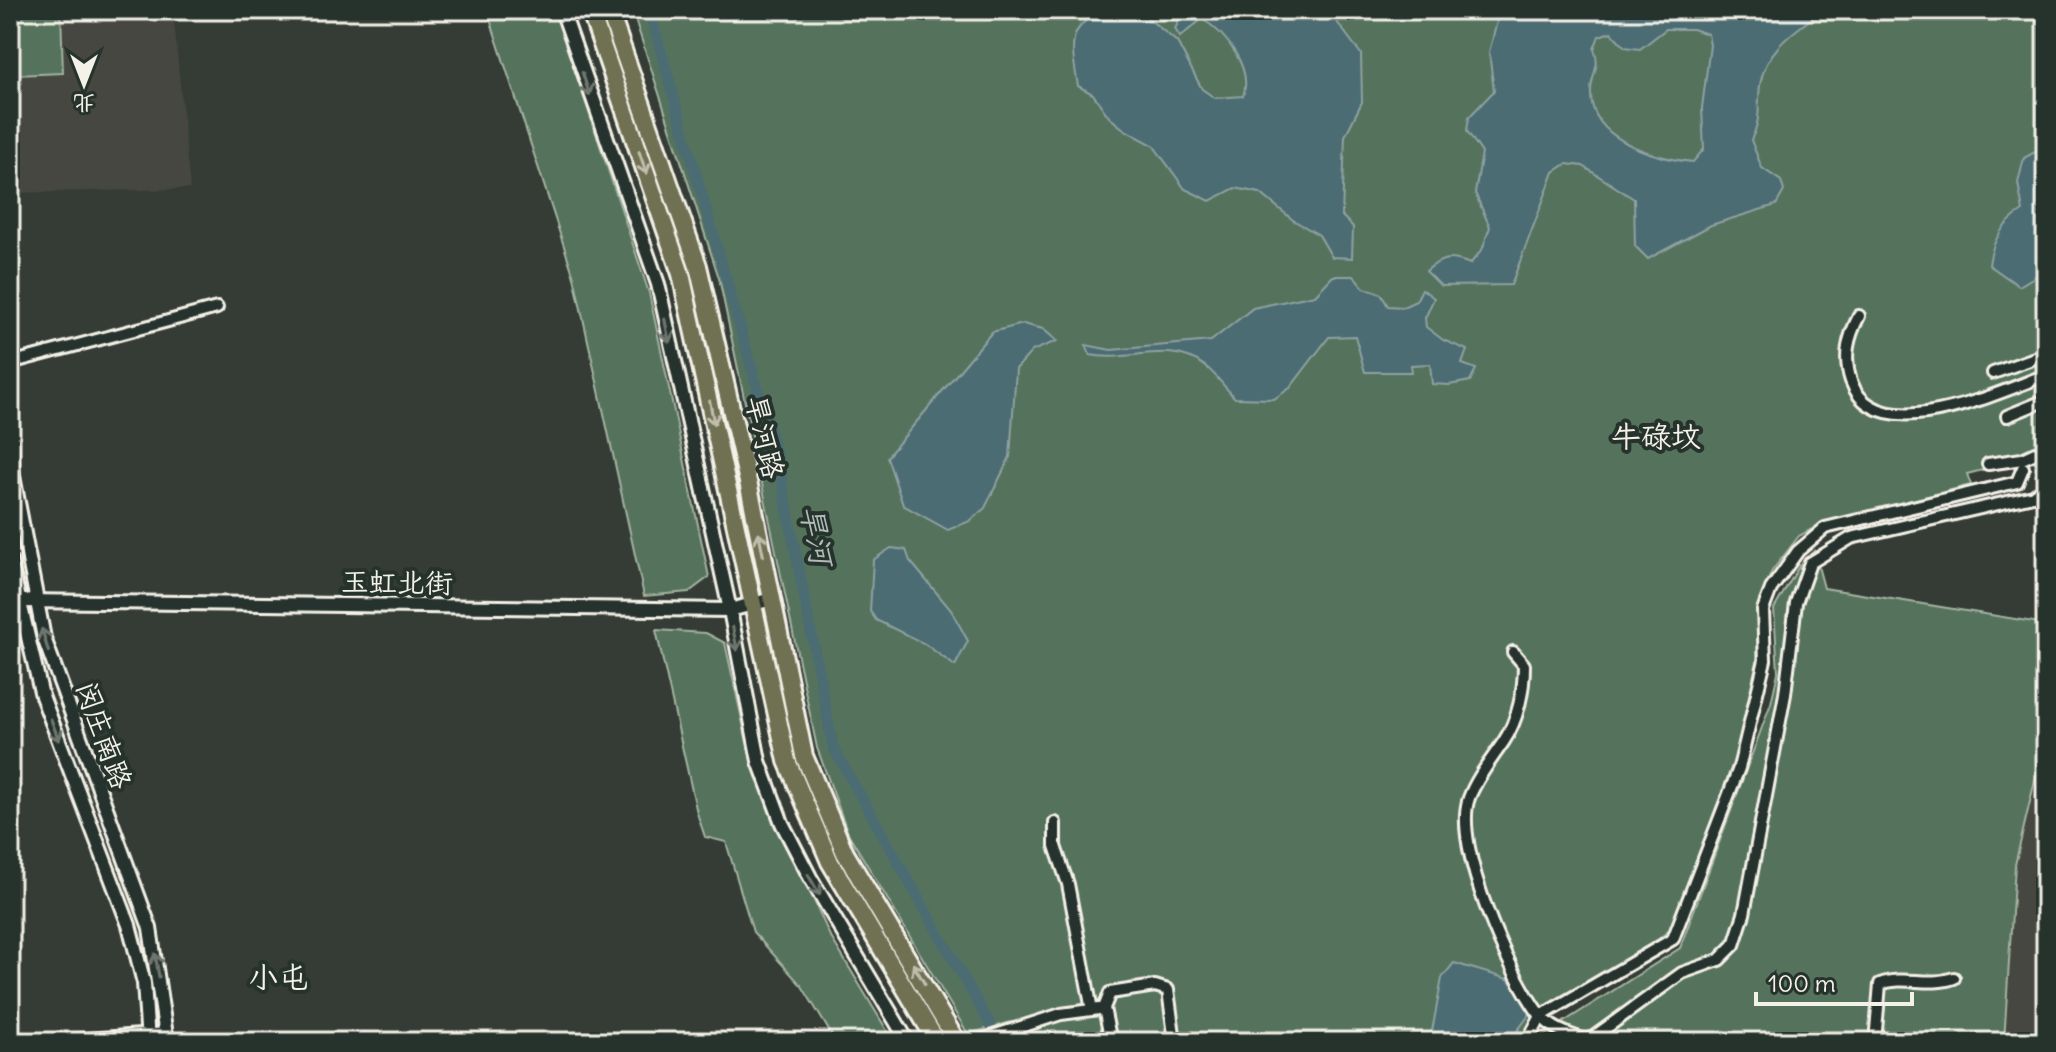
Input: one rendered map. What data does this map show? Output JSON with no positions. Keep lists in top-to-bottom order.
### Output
{
  "streets": {
    "main road": ["旱河路"],
    "street": ["玉虹北街", "闵庄南路"]
  },
  "crossings": [
    ["旱河路", "玉虹北街"],
    ["玉虹北街", "闵庄南路"]
  ],
  "districts": ["牛碌坟", "小屯"],
  "water": ["旱河"],
  "scale_bar": "100 m",
  "north": "bottom"
}
